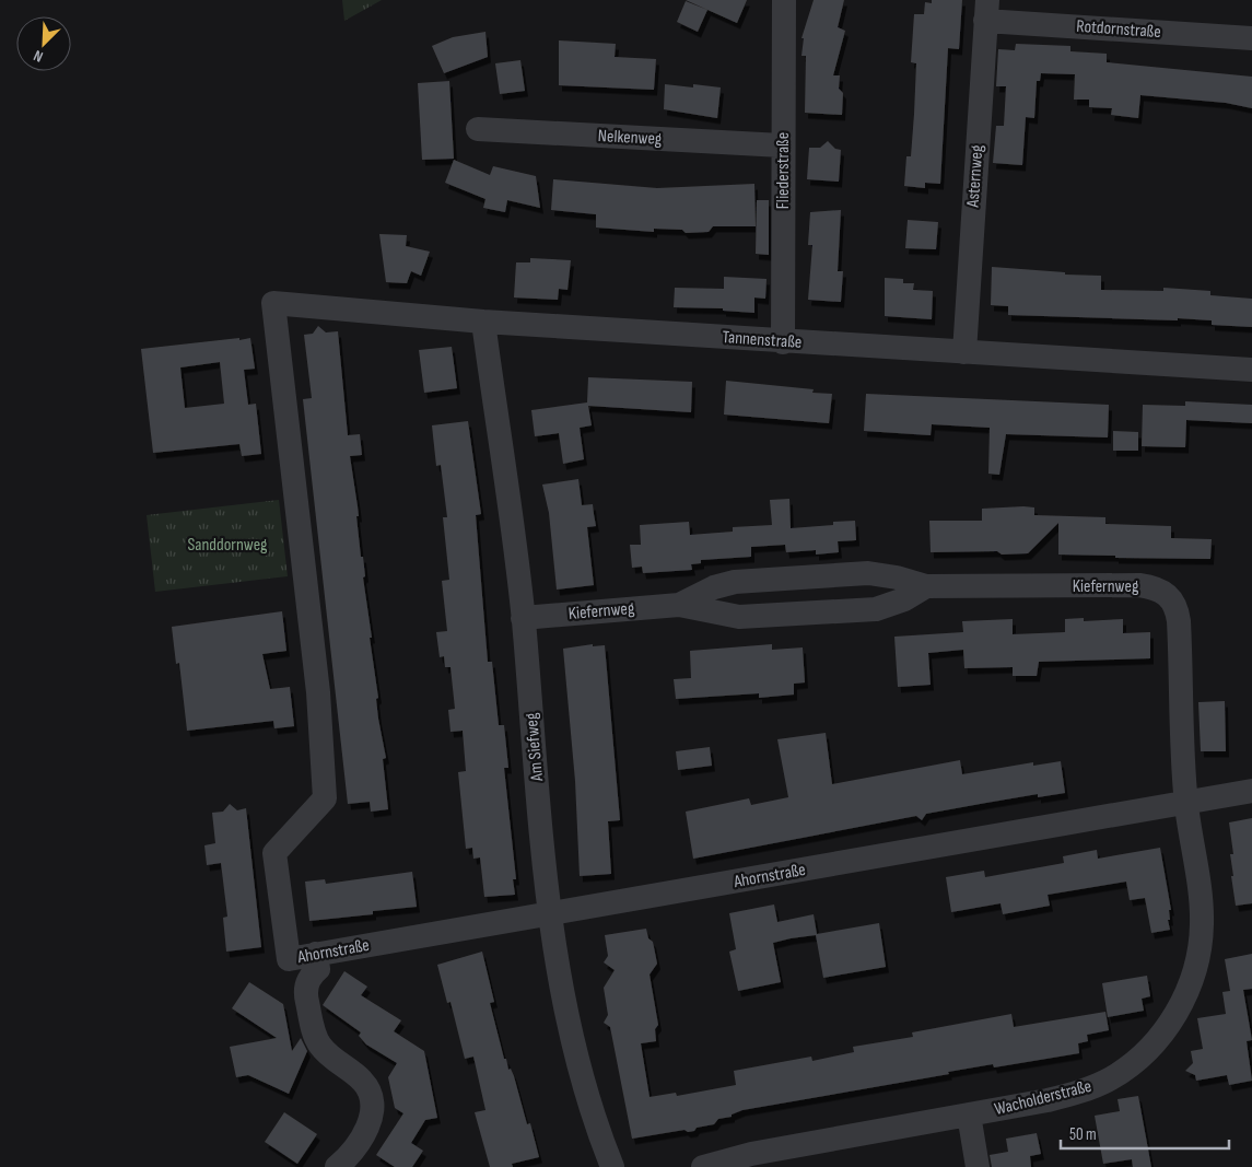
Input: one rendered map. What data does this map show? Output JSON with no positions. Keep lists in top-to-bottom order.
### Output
{
  "streets": {
    "street": [
      "Rotdornstraße",
      "Nelkenweg",
      "Fliederstraße",
      "Asternweg",
      "Tannenstraße",
      "Kiefernweg",
      "Am Siefweg",
      "Ahornstraße",
      "Wacholderstraße"
    ]
  },
  "crossings": [
    ["Rotdornstraße", "Asternweg"],
    ["Nelkenweg", "Fliederstraße"],
    ["Fliederstraße", "Tannenstraße"],
    ["Asternweg", "Tannenstraße"],
    ["Tannenstraße", "Am Siefweg"],
    ["Tannenstraße", "Ahornstraße"],
    ["Kiefernweg", "Am Siefweg"],
    ["Kiefernweg", "Ahornstraße"],
    ["Kiefernweg", "Wacholderstraße"],
    ["Am Siefweg", "Ahornstraße"],
    ["Ahornstraße", "Wacholderstraße"]
  ],
  "parks": ["Sanddornweg"],
  "scale_bar": "50 m",
  "north": "bottom left"
}
